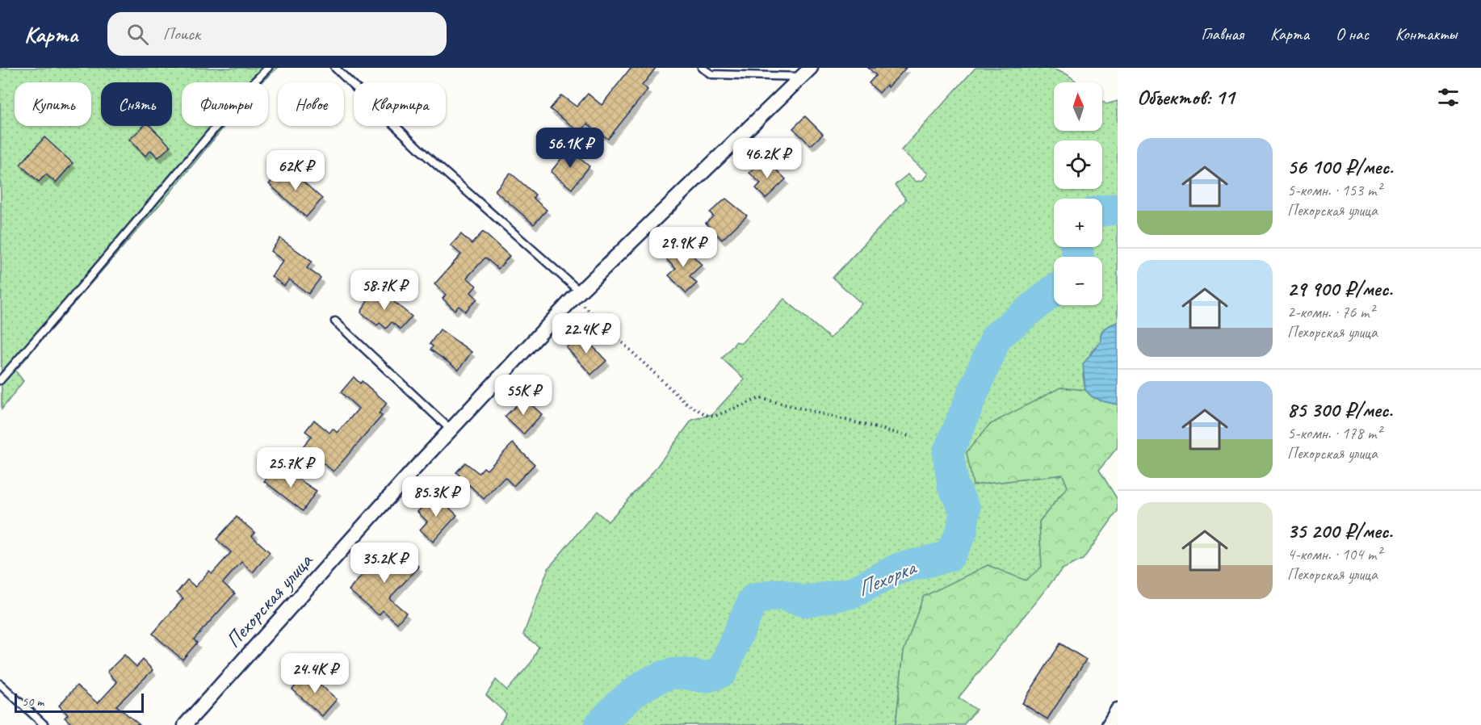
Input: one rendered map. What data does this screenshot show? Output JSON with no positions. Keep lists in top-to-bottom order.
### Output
{
  "streets": {
    "street": ["Пехорская улица"]
  },
  "water": ["Пехорка"],
  "scale_bar": "50 m",
  "north": "top",
  "page": {
    "header": "Карта",
    "search": "Поиск",
    "nav": [
      "Главная",
      "Карта",
      "О нас",
      "Контакты"
    ],
    "heading": "Объектов: 11",
    "map_buttons": ["+", "−"],
    "chip": [
      "Купить",
      "Снять",
      "Фильтры",
      "Новое",
      "Квартира"
    ],
    "list": [
      {
        "name": "56 100 ₽/мес.",
        "note": "5-комн. · 153 m² · Пехорская улица"
      },
      {
        "name": "29 900 ₽/мес.",
        "note": "2-комн. · 76 m² · Пехорская улица"
      },
      {
        "name": "85 300 ₽/мес.",
        "note": "5-комн. · 178 m² · Пехорская улица"
      },
      {
        "name": "35 200 ₽/мес.",
        "note": "4-комн. · 104 m² · Пехорская улица"
      }
    ],
    "price": [
      "56.1K ₽",
      "46.2K ₽",
      "62K ₽",
      "29.9K ₽",
      "58.7K ₽",
      "22.4K ₽",
      "55K ₽",
      "25.7K ₽",
      "85.3K ₽",
      "35.2K ₽",
      "24.4K ₽"
    ],
    "scale": "50 m"
  }
}
